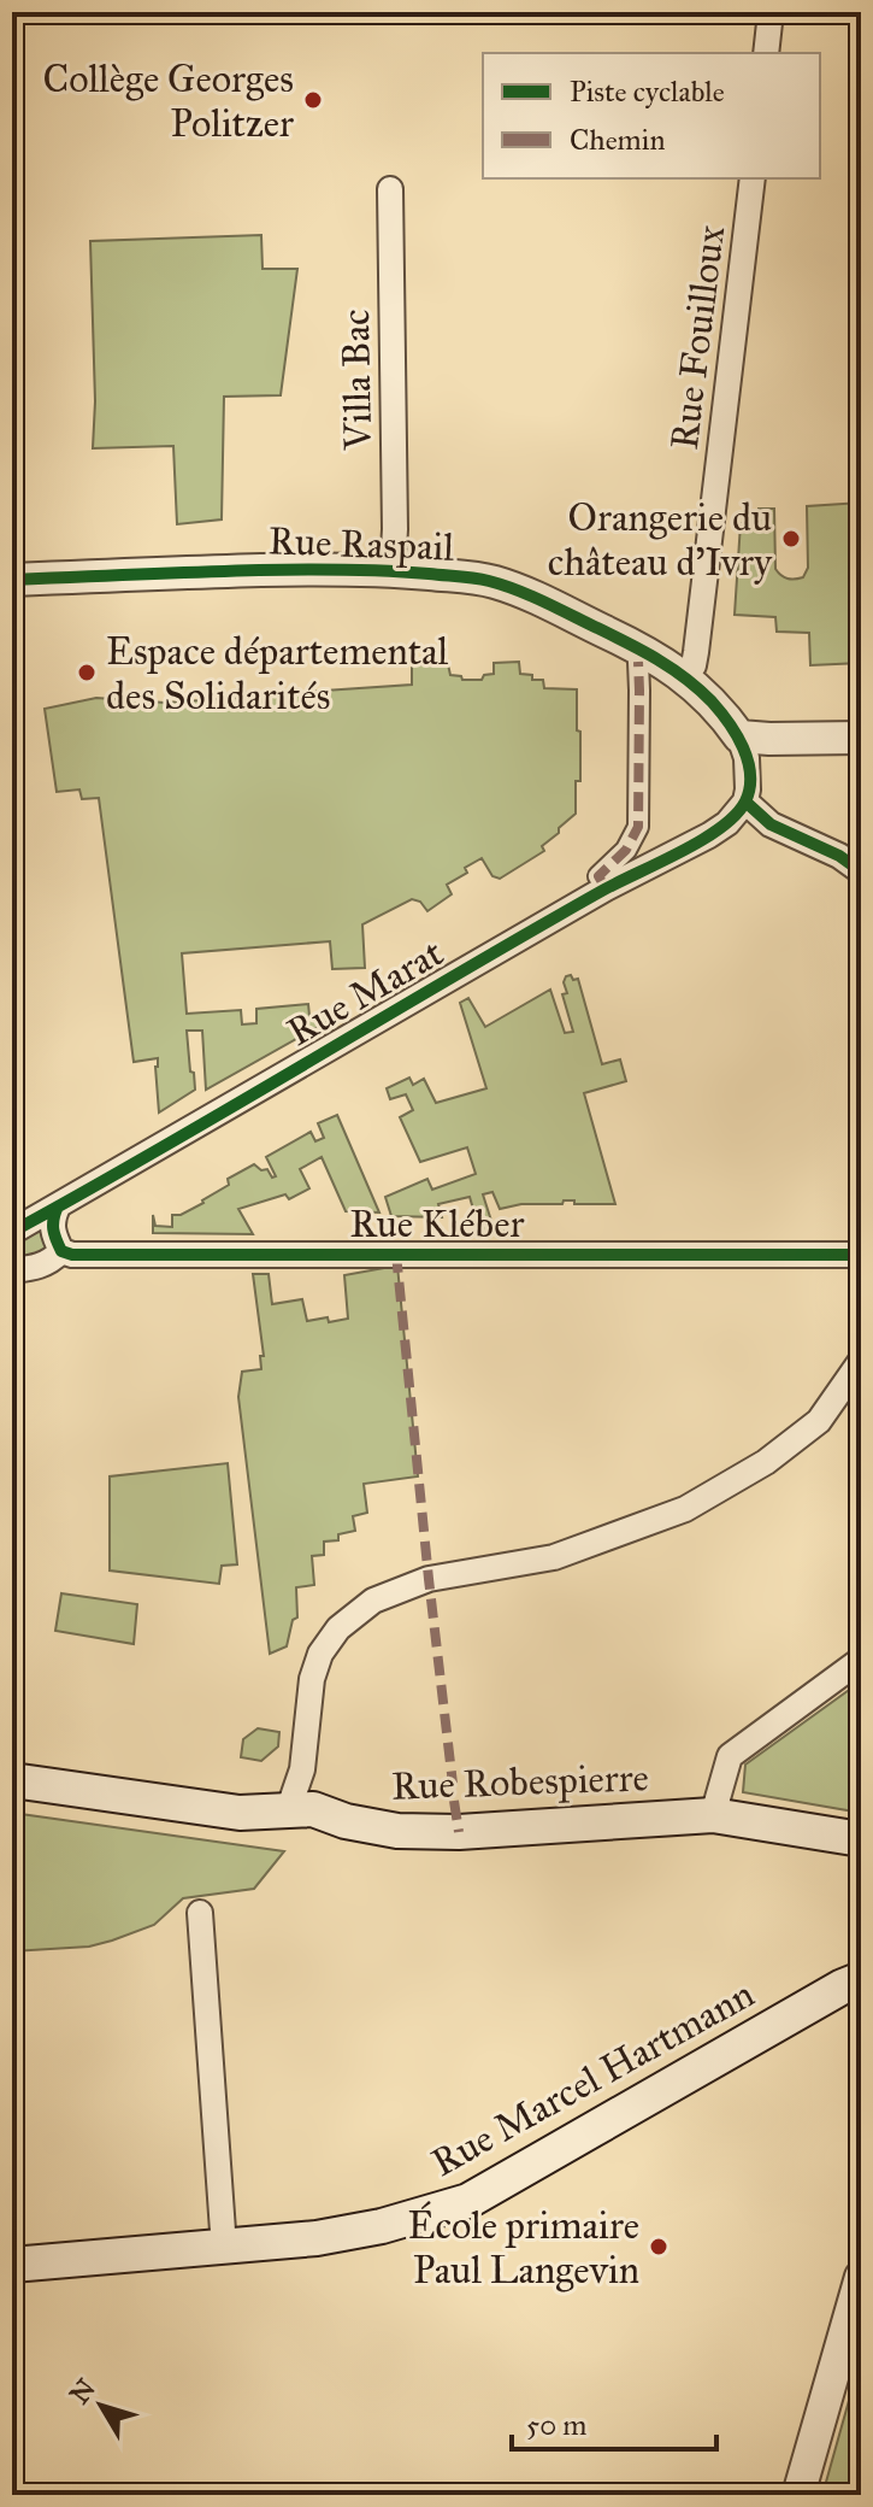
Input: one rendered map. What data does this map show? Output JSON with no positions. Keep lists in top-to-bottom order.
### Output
{
  "streets": {
    "main road": ["Rue Robespierre", "Rue Marcel Hartmann"],
    "street": [
      "Rue Fouilloux",
      "Villa Bac",
      "Rue Raspail",
      "Rue Marat",
      "Rue Kléber"
    ]
  },
  "crossings": [
    ["Rue Fouilloux", "Rue Raspail"],
    ["Villa Bac", "Rue Raspail"]
  ],
  "places": [
    "Collège Georges Politzer",
    "Orangerie du château d'Ivry",
    "Espace départemental des Solidarités",
    "École primaire Paul Langevin"
  ],
  "legend": ["Piste cyclable", "Chemin"],
  "scale_bar": "50 m",
  "north": "top left"
}
